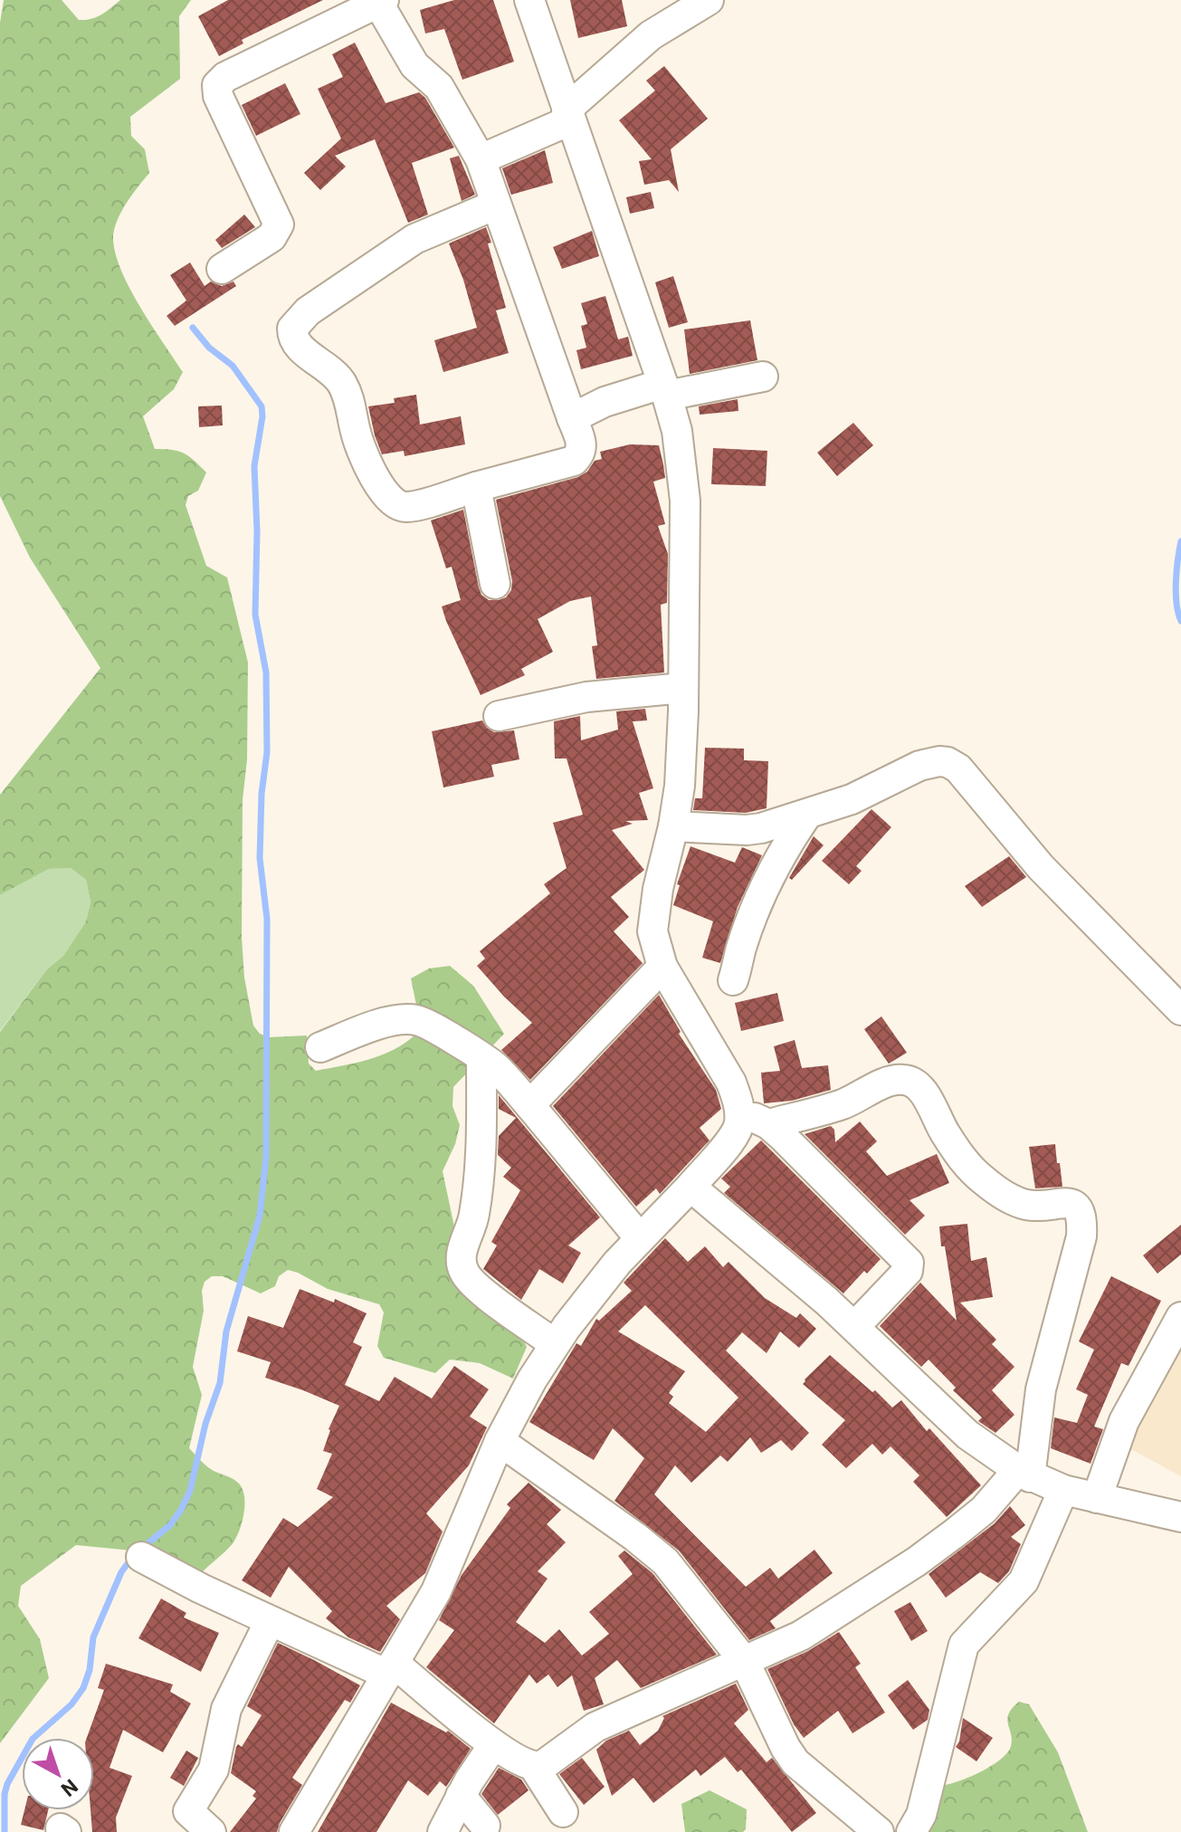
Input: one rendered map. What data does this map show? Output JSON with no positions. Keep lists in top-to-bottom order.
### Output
{
  "north": "bottom right"
}
